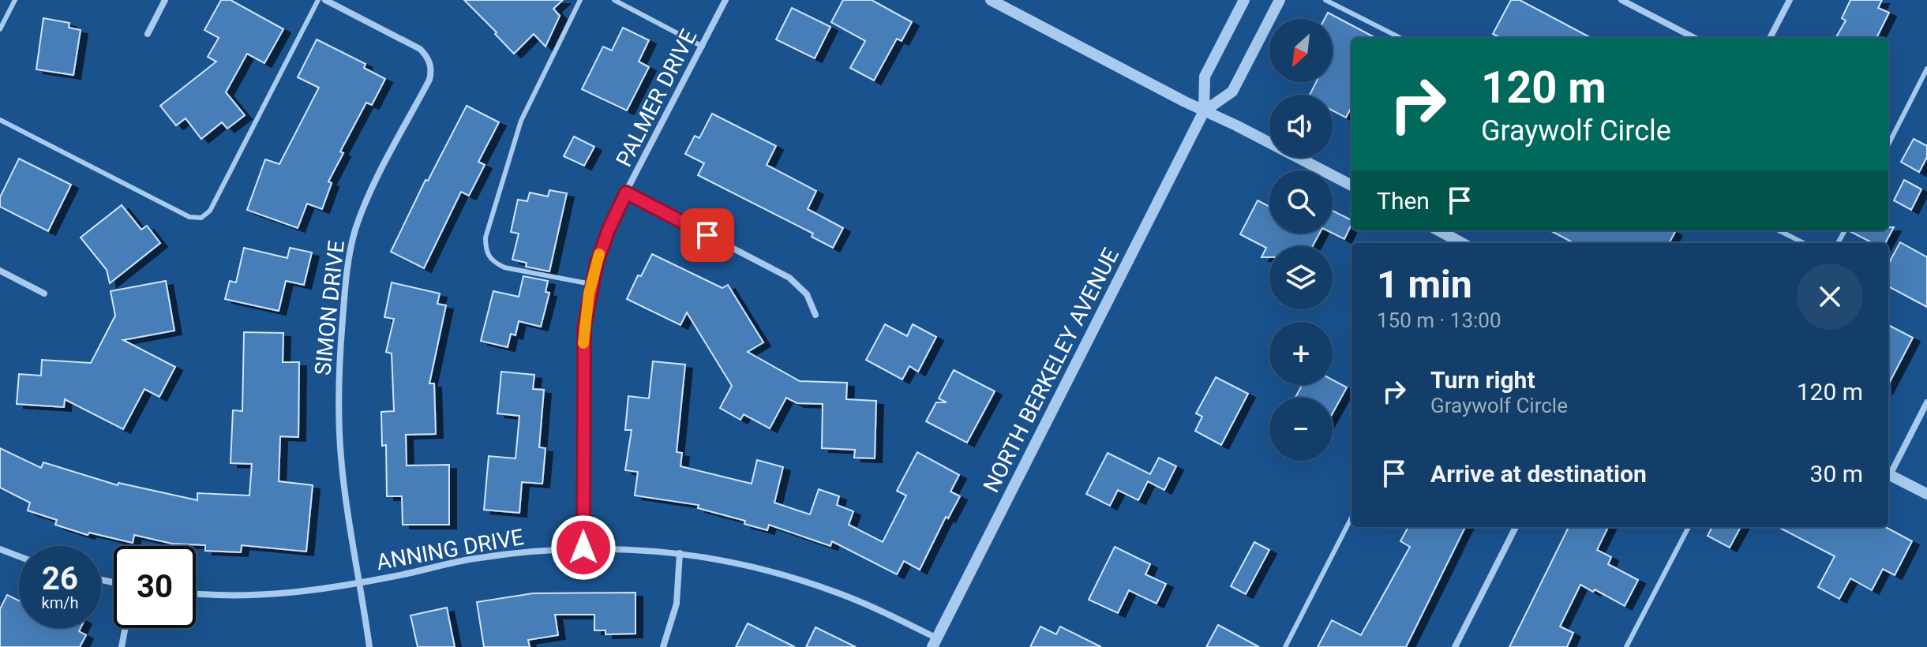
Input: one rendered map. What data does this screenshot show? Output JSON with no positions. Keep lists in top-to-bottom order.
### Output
{
  "streets": {
    "street": [
      "PALMER DRIVE",
      "SIMON DRIVE",
      "NORTH BERKELEY AVENUE",
      "ANNING DRIVE"
    ]
  },
  "crossings": [
    ["PALMER DRIVE", "ANNING DRIVE"],
    ["SIMON DRIVE", "ANNING DRIVE"],
    ["NORTH BERKELEY AVENUE", "ANNING DRIVE"]
  ],
  "north": "bottom left",
  "page": {
    "map_buttons": ["+", "−"],
    "turn": ["120 m", "Graywolf Circle"],
    "then": "Then",
    "heading": ["1 min", "150 m · 13:00"],
    "list": [
      {
        "name": "Turn right",
        "note": "Graywolf Circle",
        "value": "120 m"
      },
      {
        "name": "Arrive at destination",
        "value": "30 m"
      }
    ],
    "speed": "26 km/h",
    "limit": "30"
  }
}
